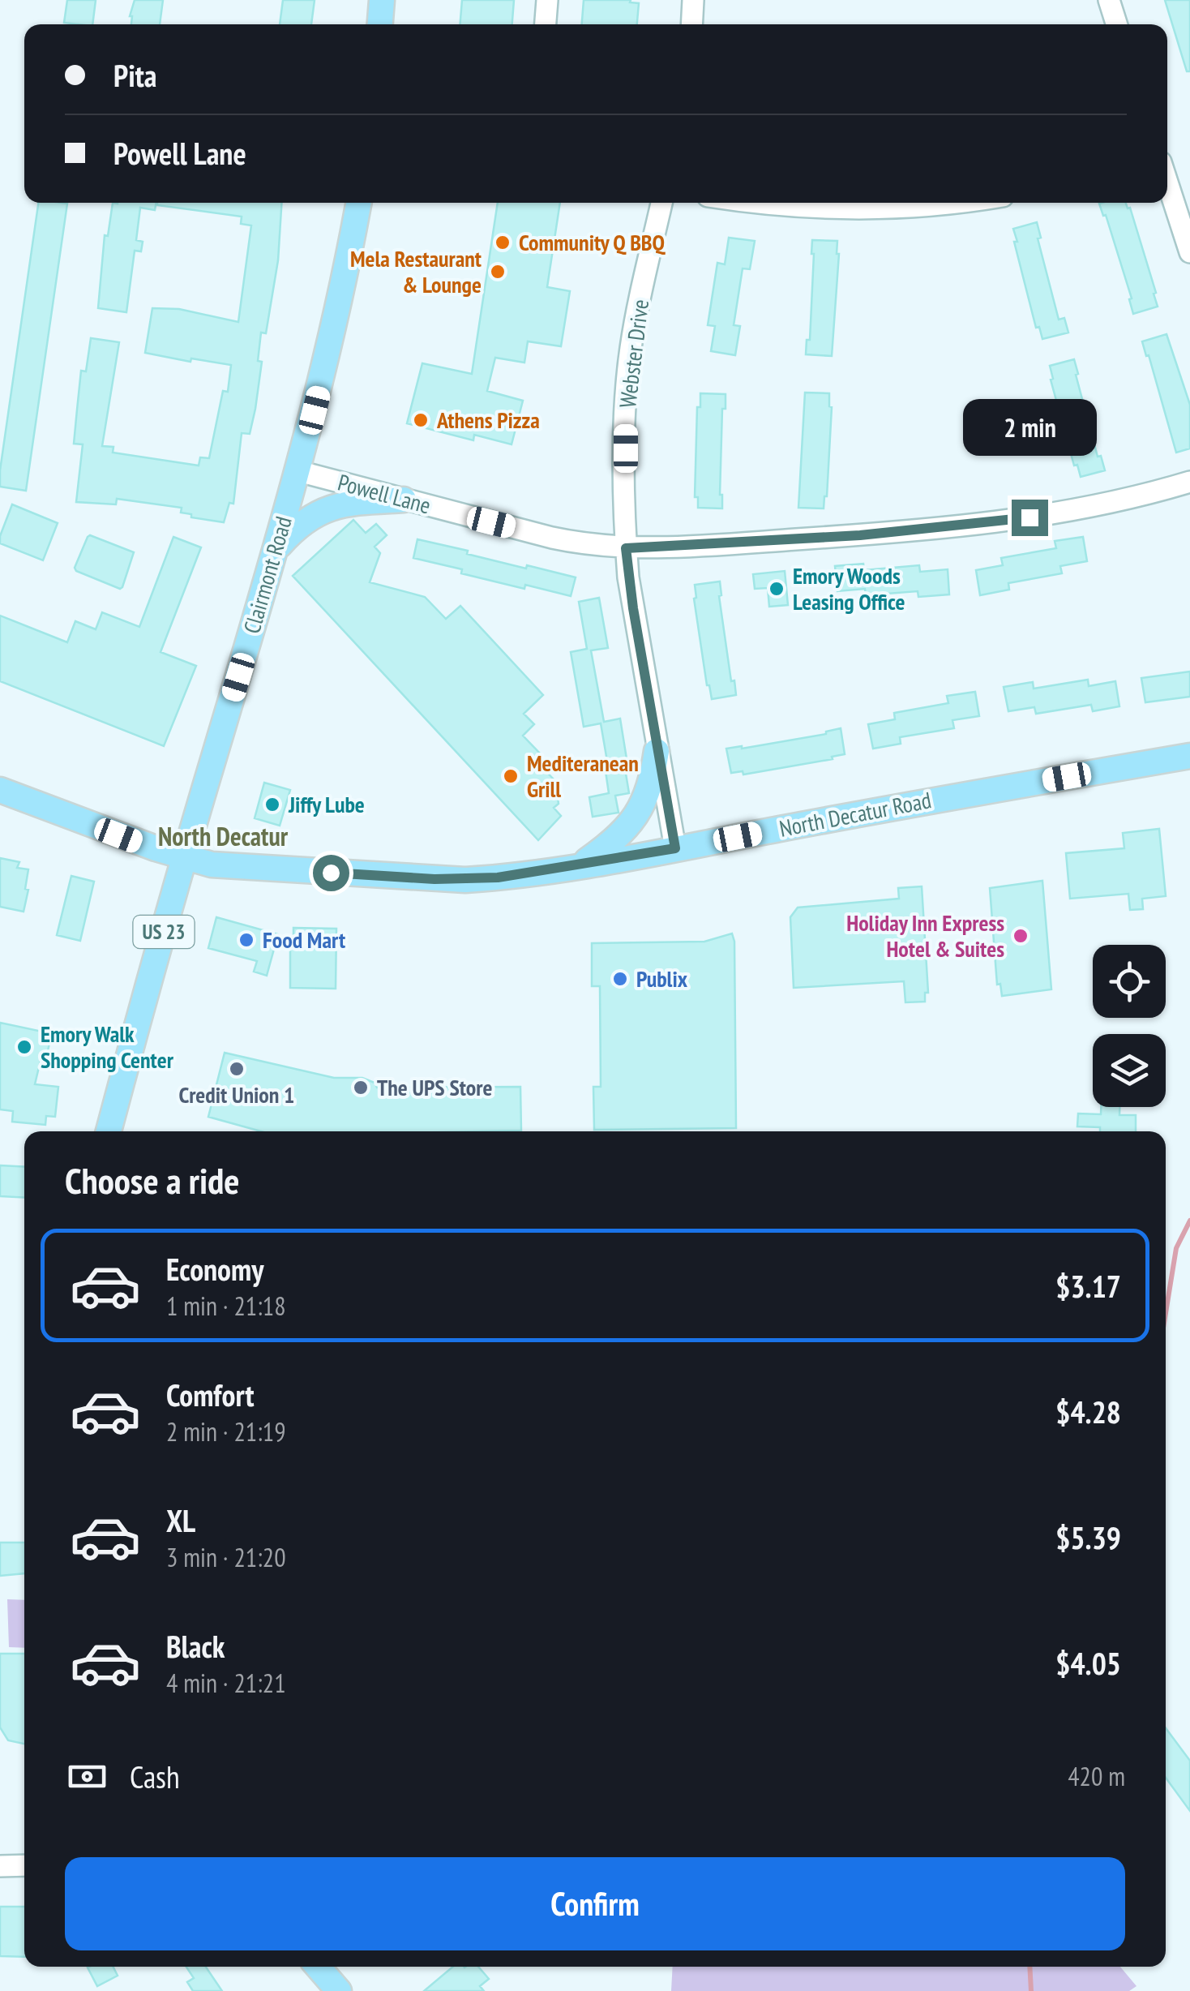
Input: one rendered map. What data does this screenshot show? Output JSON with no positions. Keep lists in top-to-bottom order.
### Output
{
  "streets": {
    "main road": ["Clairmont Road", "North Decatur Road", "US 23"],
    "street": ["Webster Drive", "Powell Lane"]
  },
  "crossings": [
    ["Webster Drive", "Powell Lane"],
    ["Webster Drive", "North Decatur Road"],
    ["Powell Lane", "Clairmont Road"],
    ["Clairmont Road", "North Decatur Road"]
  ],
  "districts": ["North Decatur"],
  "places": [
    "Community Q BBQ",
    "Mela Restaurant & Lounge",
    "Athens Pizza",
    "Emory Woods Leasing Office",
    "Mediteranean Grill",
    "Jiffy Lube",
    "Holiday Inn Express Hotel & Suites",
    "Food Mart",
    "Publix",
    "Emory Walk Shopping Center",
    "Credit Union 1",
    "The UPS Store"
  ],
  "page": {
    "banner": ["Pita", "Powell Lane"],
    "bubble": "2 min",
    "heading": "Choose a ride",
    "list": [
      {
        "name": "Economy",
        "note": "1 min · 21:18",
        "value": "$3.17"
      },
      {
        "name": "Comfort",
        "note": "2 min · 21:19",
        "value": "$4.28"
      },
      {
        "name": "XL",
        "note": "3 min · 21:20",
        "value": "$5.39"
      },
      {
        "name": "Black",
        "note": "4 min · 21:21",
        "value": "$4.05"
      }
    ],
    "pay": ["Cash", "420 m"],
    "buttons": "Confirm"
  }
}
